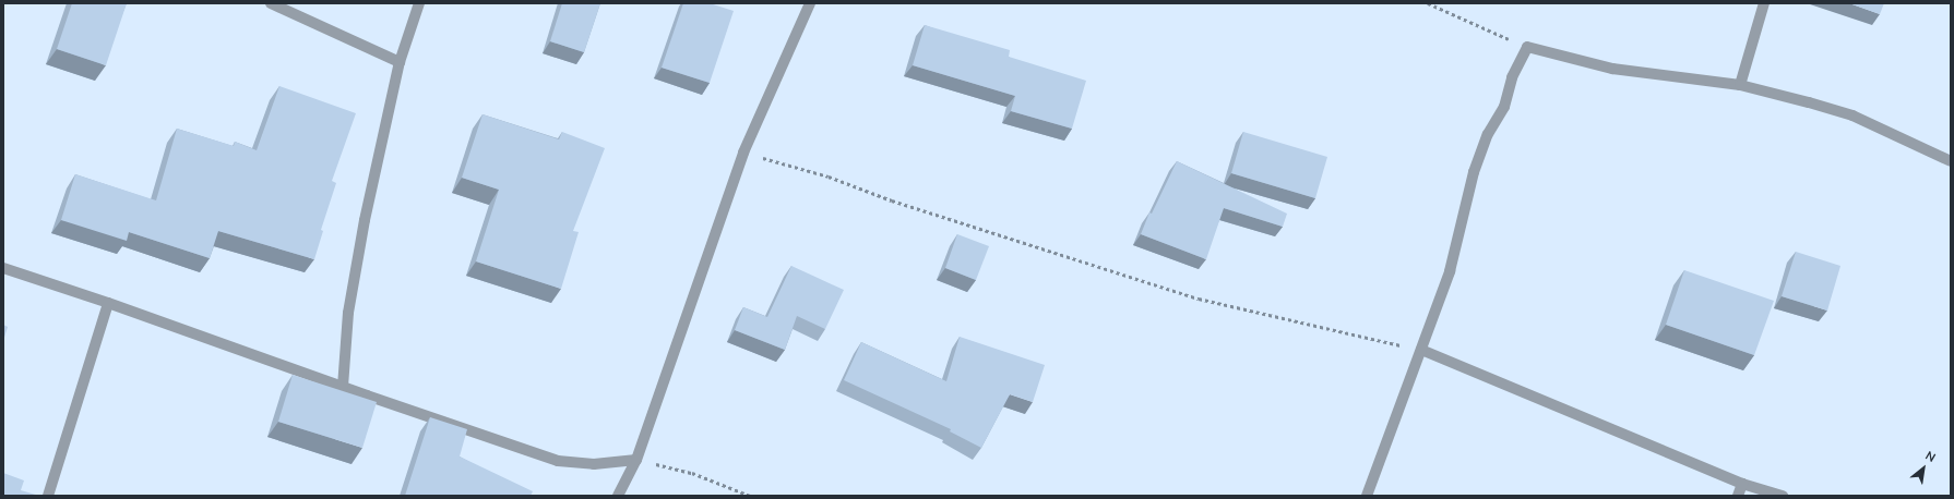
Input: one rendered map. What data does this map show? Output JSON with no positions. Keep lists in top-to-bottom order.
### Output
{
  "north": "top right"
}
